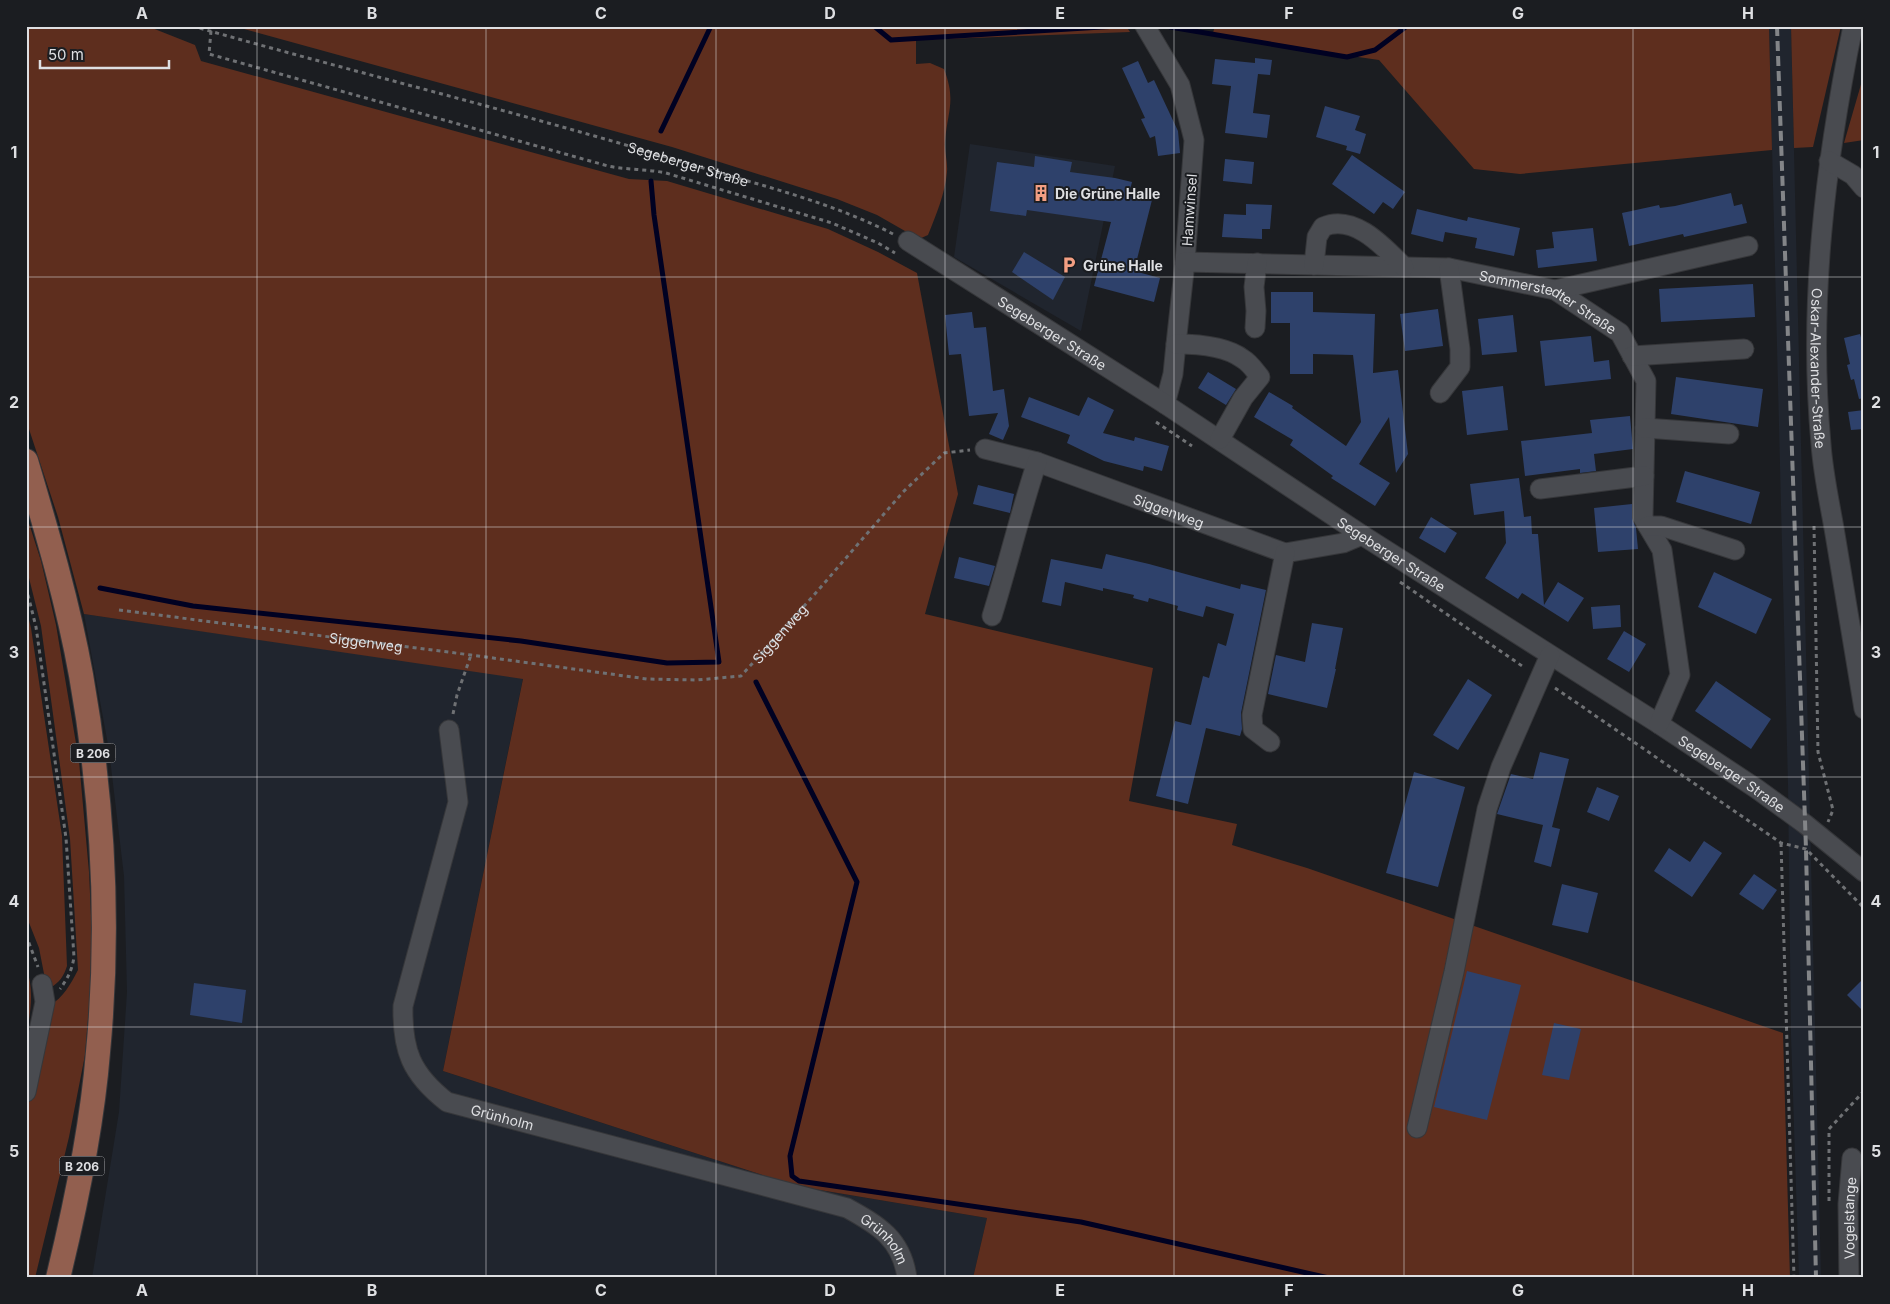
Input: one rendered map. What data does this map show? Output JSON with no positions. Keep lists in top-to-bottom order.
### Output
{
  "streets": {
    "main road": ["B 206"],
    "street": [
      "Segeberger Straße",
      "Hamwinsel",
      "Sommerstedter Straße",
      "Oskar-Alexander-Straße",
      "Siggenweg",
      "Grünholm",
      "Vogelstange"
    ]
  },
  "crossings": [
    ["Segeberger Straße", "Hamwinsel"],
    ["Segeberger Straße", "Sommerstedter Straße"],
    ["Hamwinsel", "Sommerstedter Straße"]
  ],
  "places": {
    "building": ["Die Grüne Halle"],
    "parking": ["Grüne Halle"]
  },
  "scale_bar": "50 m",
  "grid": {
    "columns": [
      "A",
      "B",
      "C",
      "D",
      "E",
      "F",
      "G",
      "H"
    ],
    "rows": [
      "1",
      "2",
      "3",
      "4",
      "5"
    ]
  }
}
